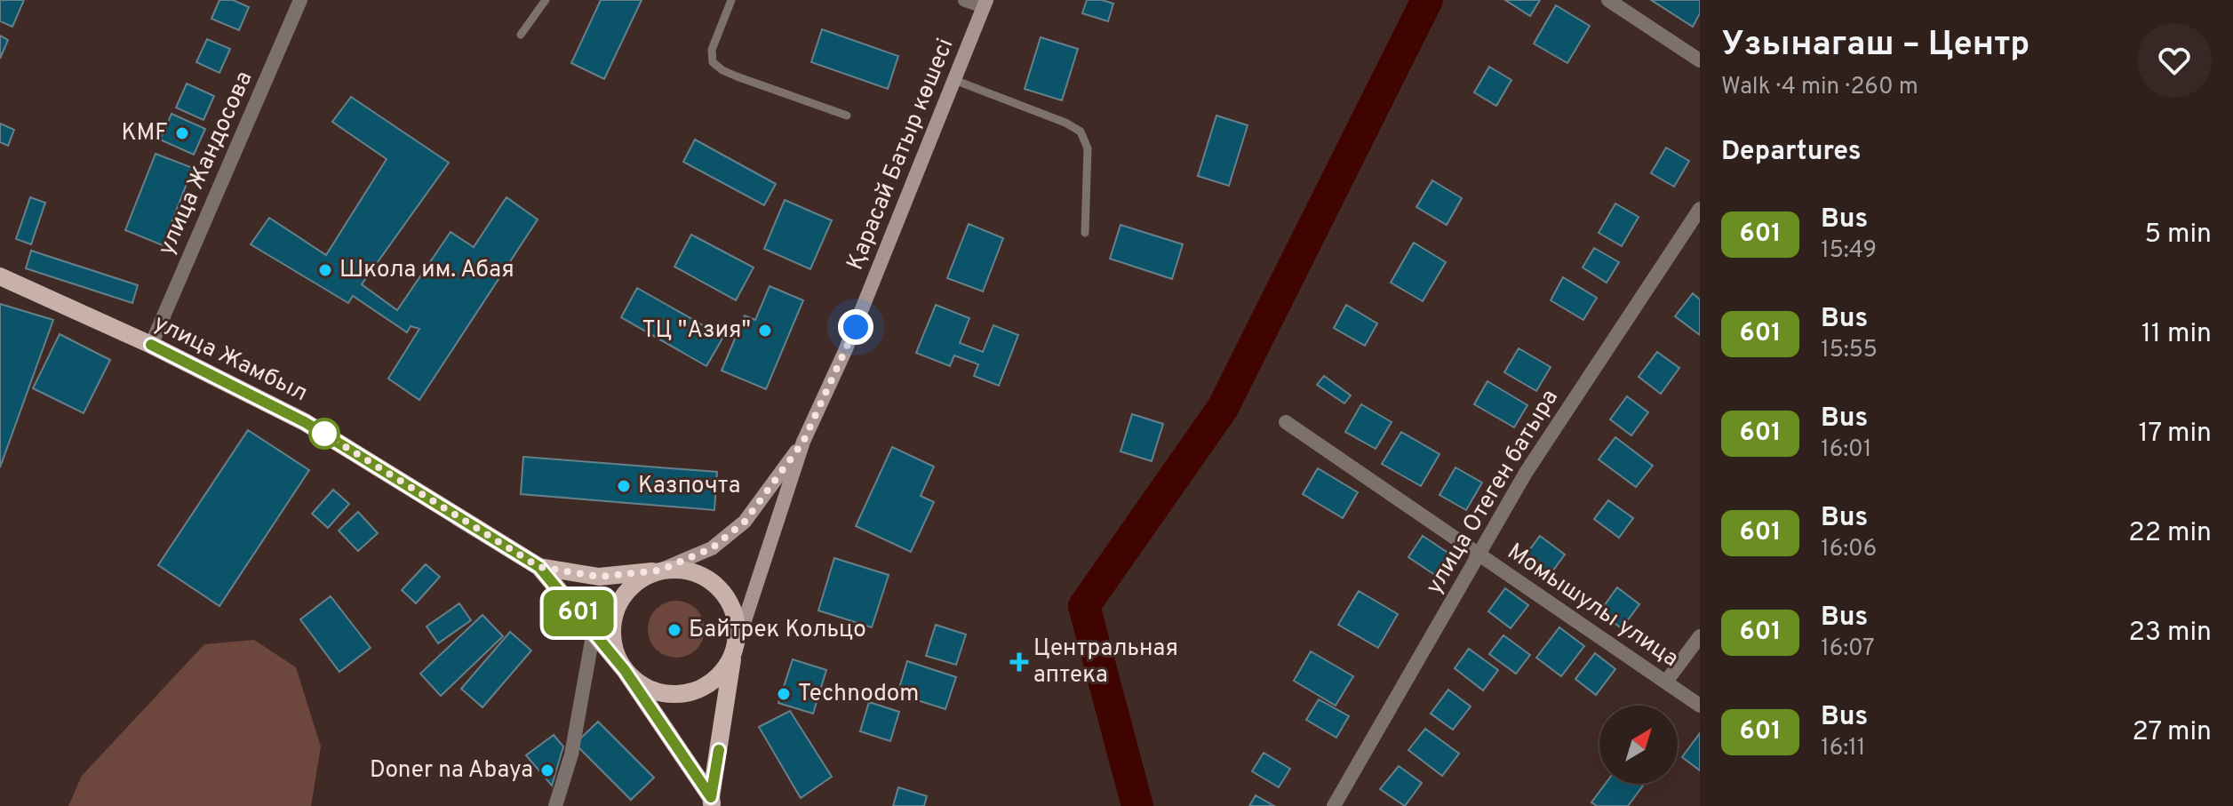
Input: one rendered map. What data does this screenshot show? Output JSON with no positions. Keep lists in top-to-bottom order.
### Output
{
  "streets": {
    "main road": ["Қарасай Батыр көшесі", "улица Жамбыл"],
    "street": ["улица Жандосова", "улица Отеген батыра", "Момышулы улица"]
  },
  "crossings": [
    ["улица Жандосова", "улица Жамбыл"],
    ["улица Отеген батыра", "Момышулы улица"]
  ],
  "places": {
    "other": [
      "KMF",
      "Школа им. Абая",
      "ТЦ \"Азия\"",
      "Казпочта",
      "Байтрек Кольцо",
      "Technodom",
      "Doner na Abaya"
    ],
    "health": ["Центральная аптека"]
  },
  "lines": ["bus line 601"],
  "north": "top right",
  "page": {
    "on_map": "601",
    "heading": [
      ["Узынагаш – Центр", "Walk · 4 min · 260 m"],
      "Departures"
    ],
    "list": [
      {
        "mark": "601",
        "name": "Bus",
        "note": "15:49",
        "value": "5 min"
      },
      {
        "mark": "601",
        "name": "Bus",
        "note": "15:55",
        "value": "11 min"
      },
      {
        "mark": "601",
        "name": "Bus",
        "note": "16:01",
        "value": "17 min"
      },
      {
        "mark": "601",
        "name": "Bus",
        "note": "16:06",
        "value": "22 min"
      },
      {
        "mark": "601",
        "name": "Bus",
        "note": "16:07",
        "value": "23 min"
      },
      {
        "mark": "601",
        "name": "Bus",
        "note": "16:11",
        "value": "27 min"
      }
    ]
  }
}
